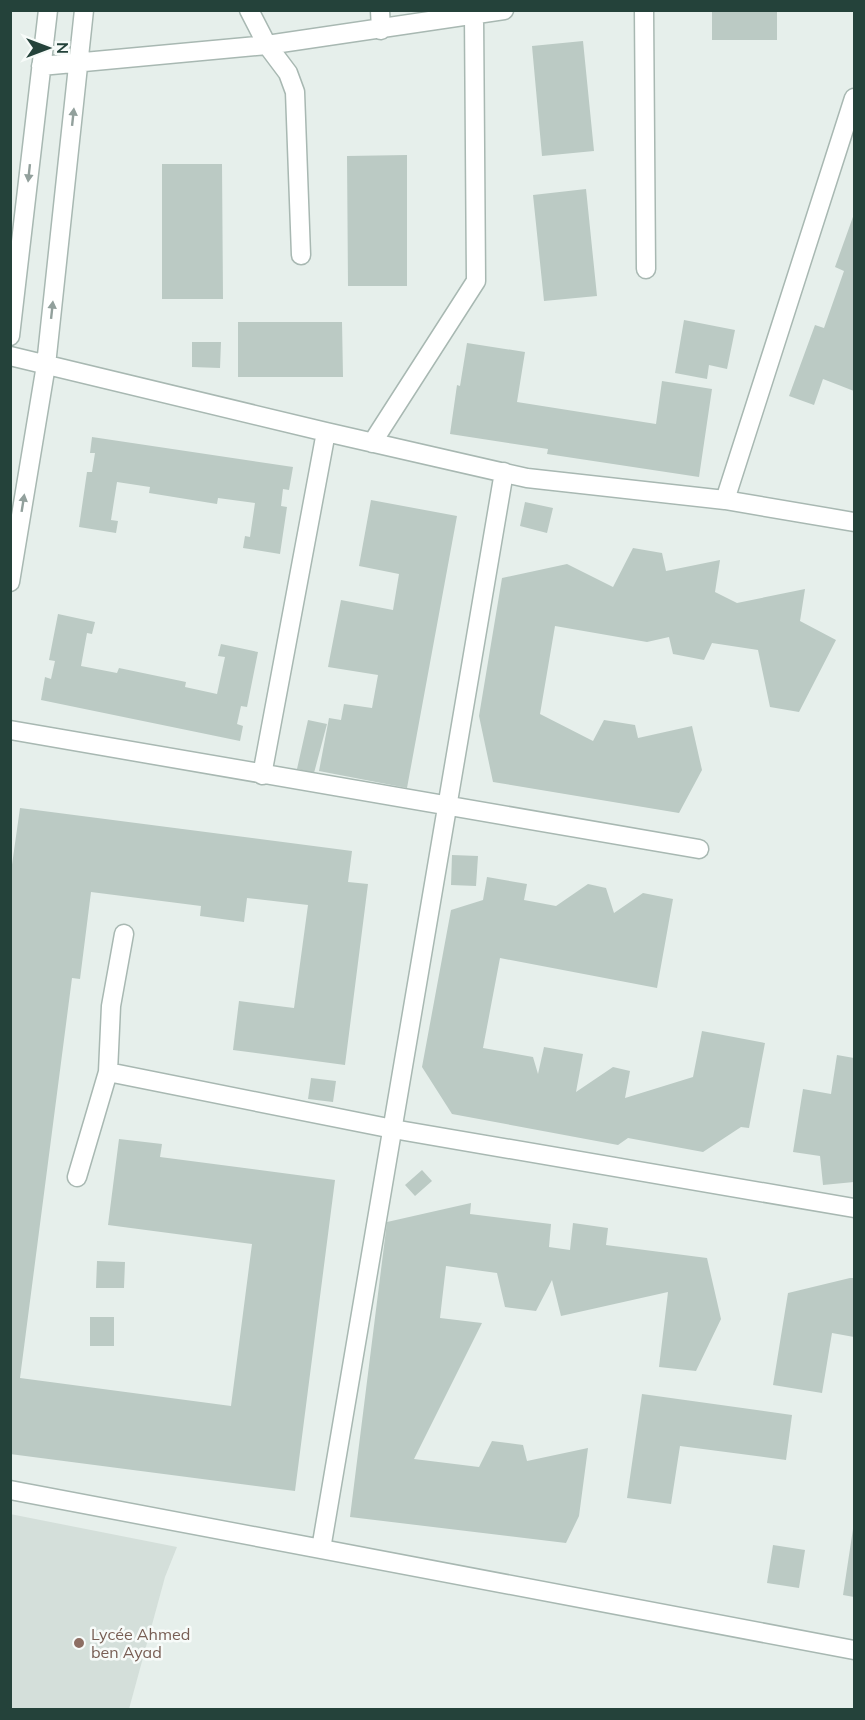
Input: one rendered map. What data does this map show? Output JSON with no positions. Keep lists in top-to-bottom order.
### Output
{
  "places": ["Lycée Ahmed ben Ayad"],
  "north": "right"
}
